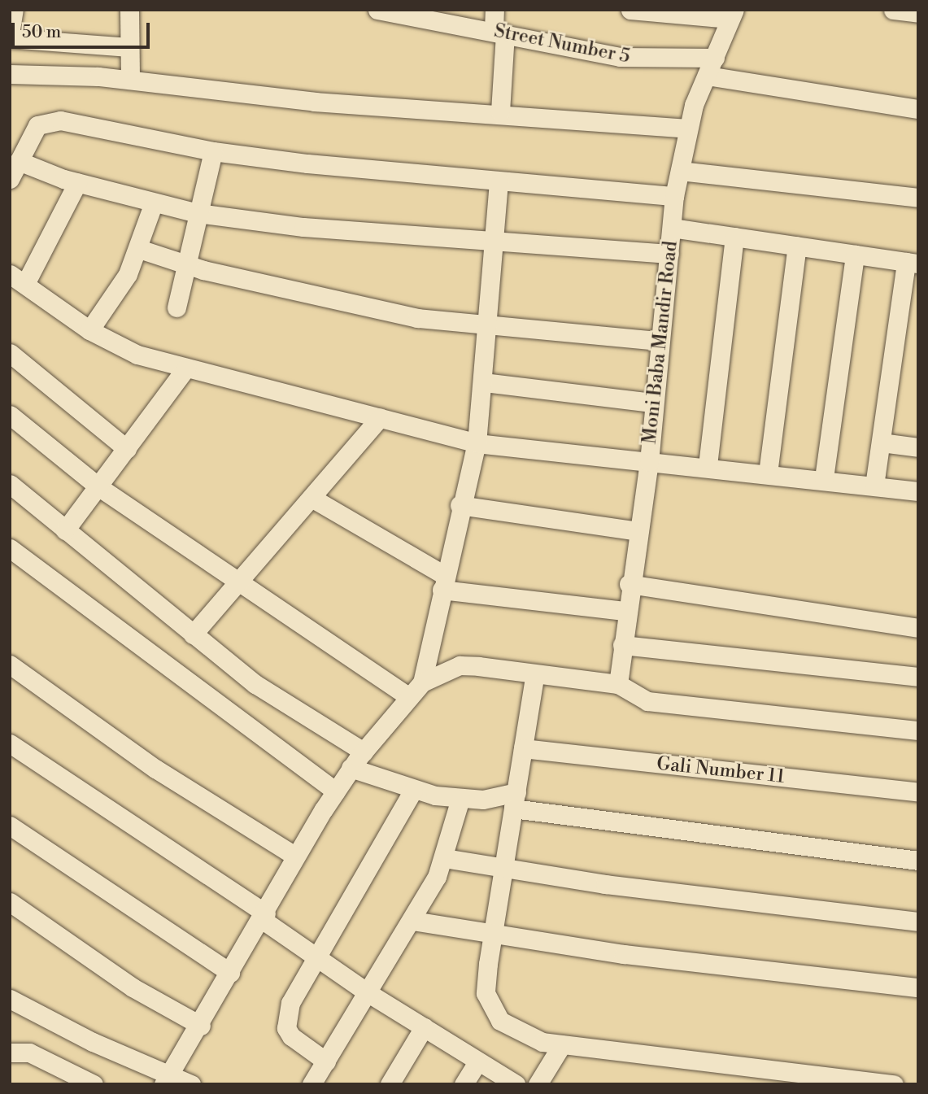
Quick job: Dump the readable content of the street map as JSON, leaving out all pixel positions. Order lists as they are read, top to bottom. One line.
{"streets":{"street":["Street Number 5","Moni Baba Mandir Road","Gali Number 11"]},"crossings":[["Street Number 5","Moni Baba Mandir Road"]],"scale_bar":"50 m"}
